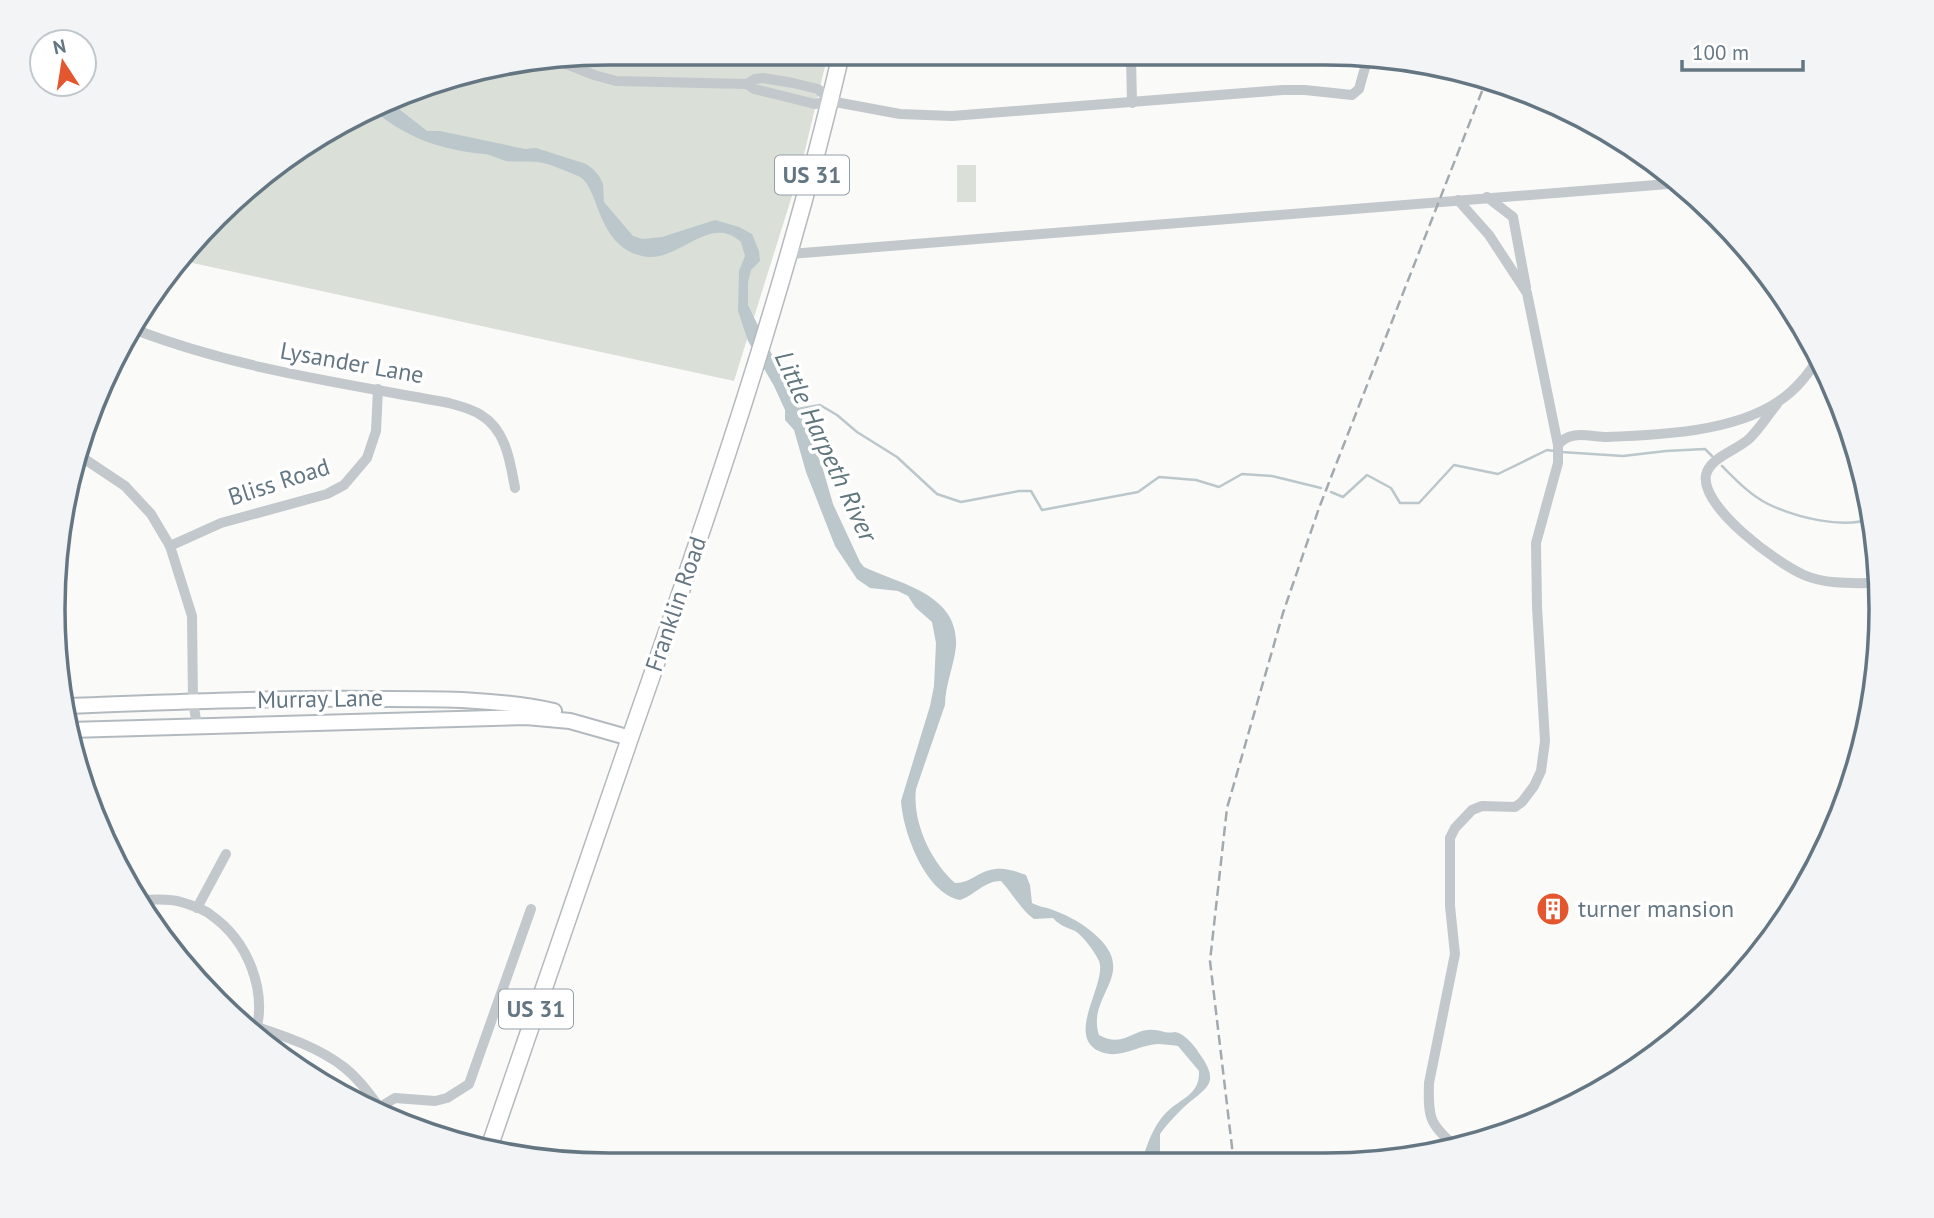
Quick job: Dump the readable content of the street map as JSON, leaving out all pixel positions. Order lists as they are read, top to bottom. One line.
{"streets":{"main road":["US 31","Franklin Road","Murray Lane"],"street":["Lysander Lane","Bliss Road"]},"crossings":[["Lysander Lane","Bliss Road"],["Franklin Road","Murray Lane"]],"water":["Little Harpeth River"],"places":{"building":["turner mansion"]},"scale_bar":"100 m","north":"top"}
